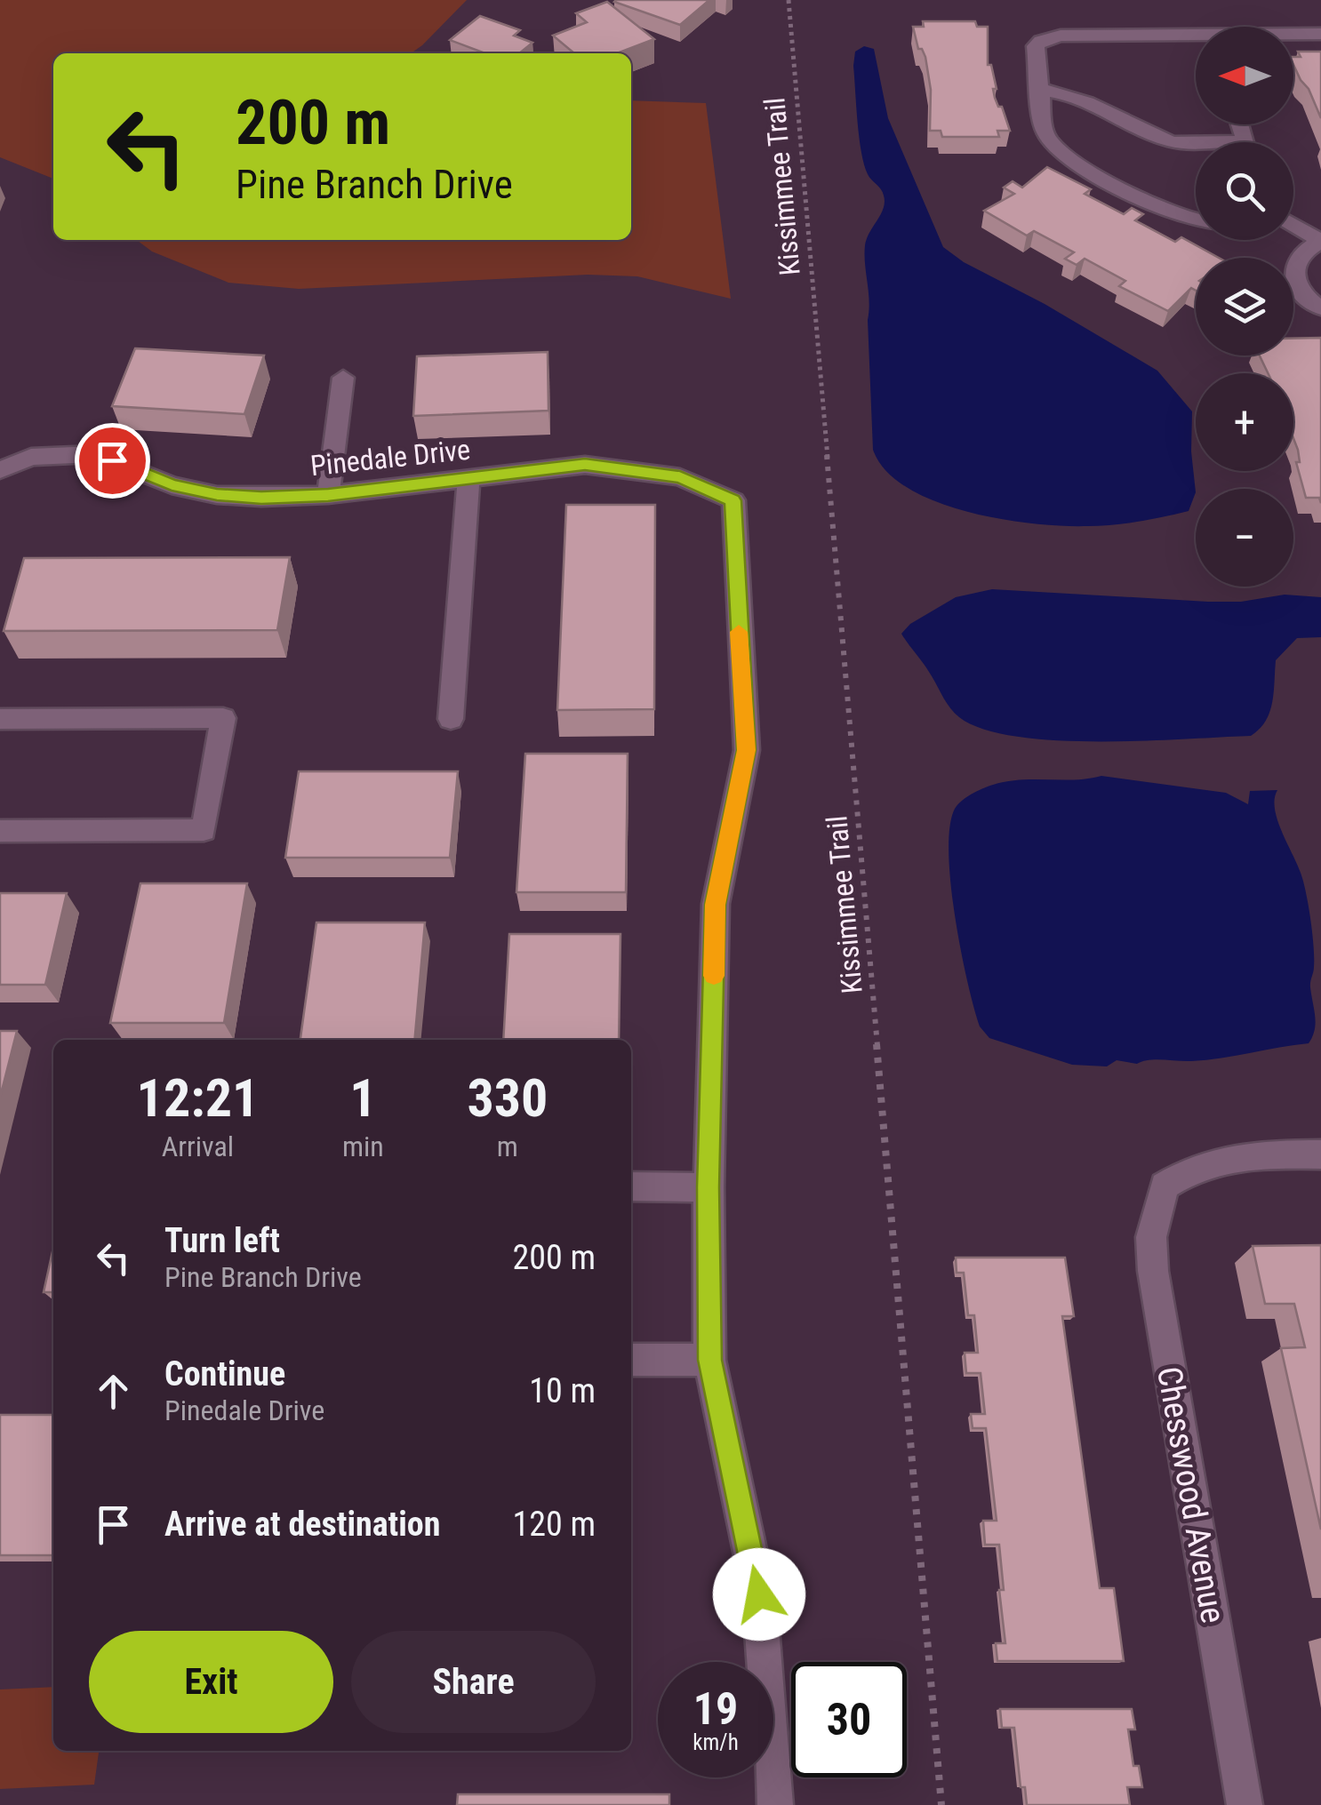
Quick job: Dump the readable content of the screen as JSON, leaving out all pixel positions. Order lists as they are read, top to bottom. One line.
{"streets":{"street":["Pinedale Drive","Chesswood Avenue"],"path":["Kissimmee Trail"]},"north":"left","page":{"map_buttons":["+","−"],"turn":["200 m","Pine Branch Drive"],"eta":["12:21","Arrival","1","min","330","m"],"list":[{"name":"Turn left","note":"Pine Branch Drive","value":"200 m"},{"name":"Continue","note":"Pinedale Drive","value":"10 m"},{"name":"Arrive at destination","value":"120 m"}],"buttons":["Exit","Share"],"speed":"19 km/h","limit":"30"}}
